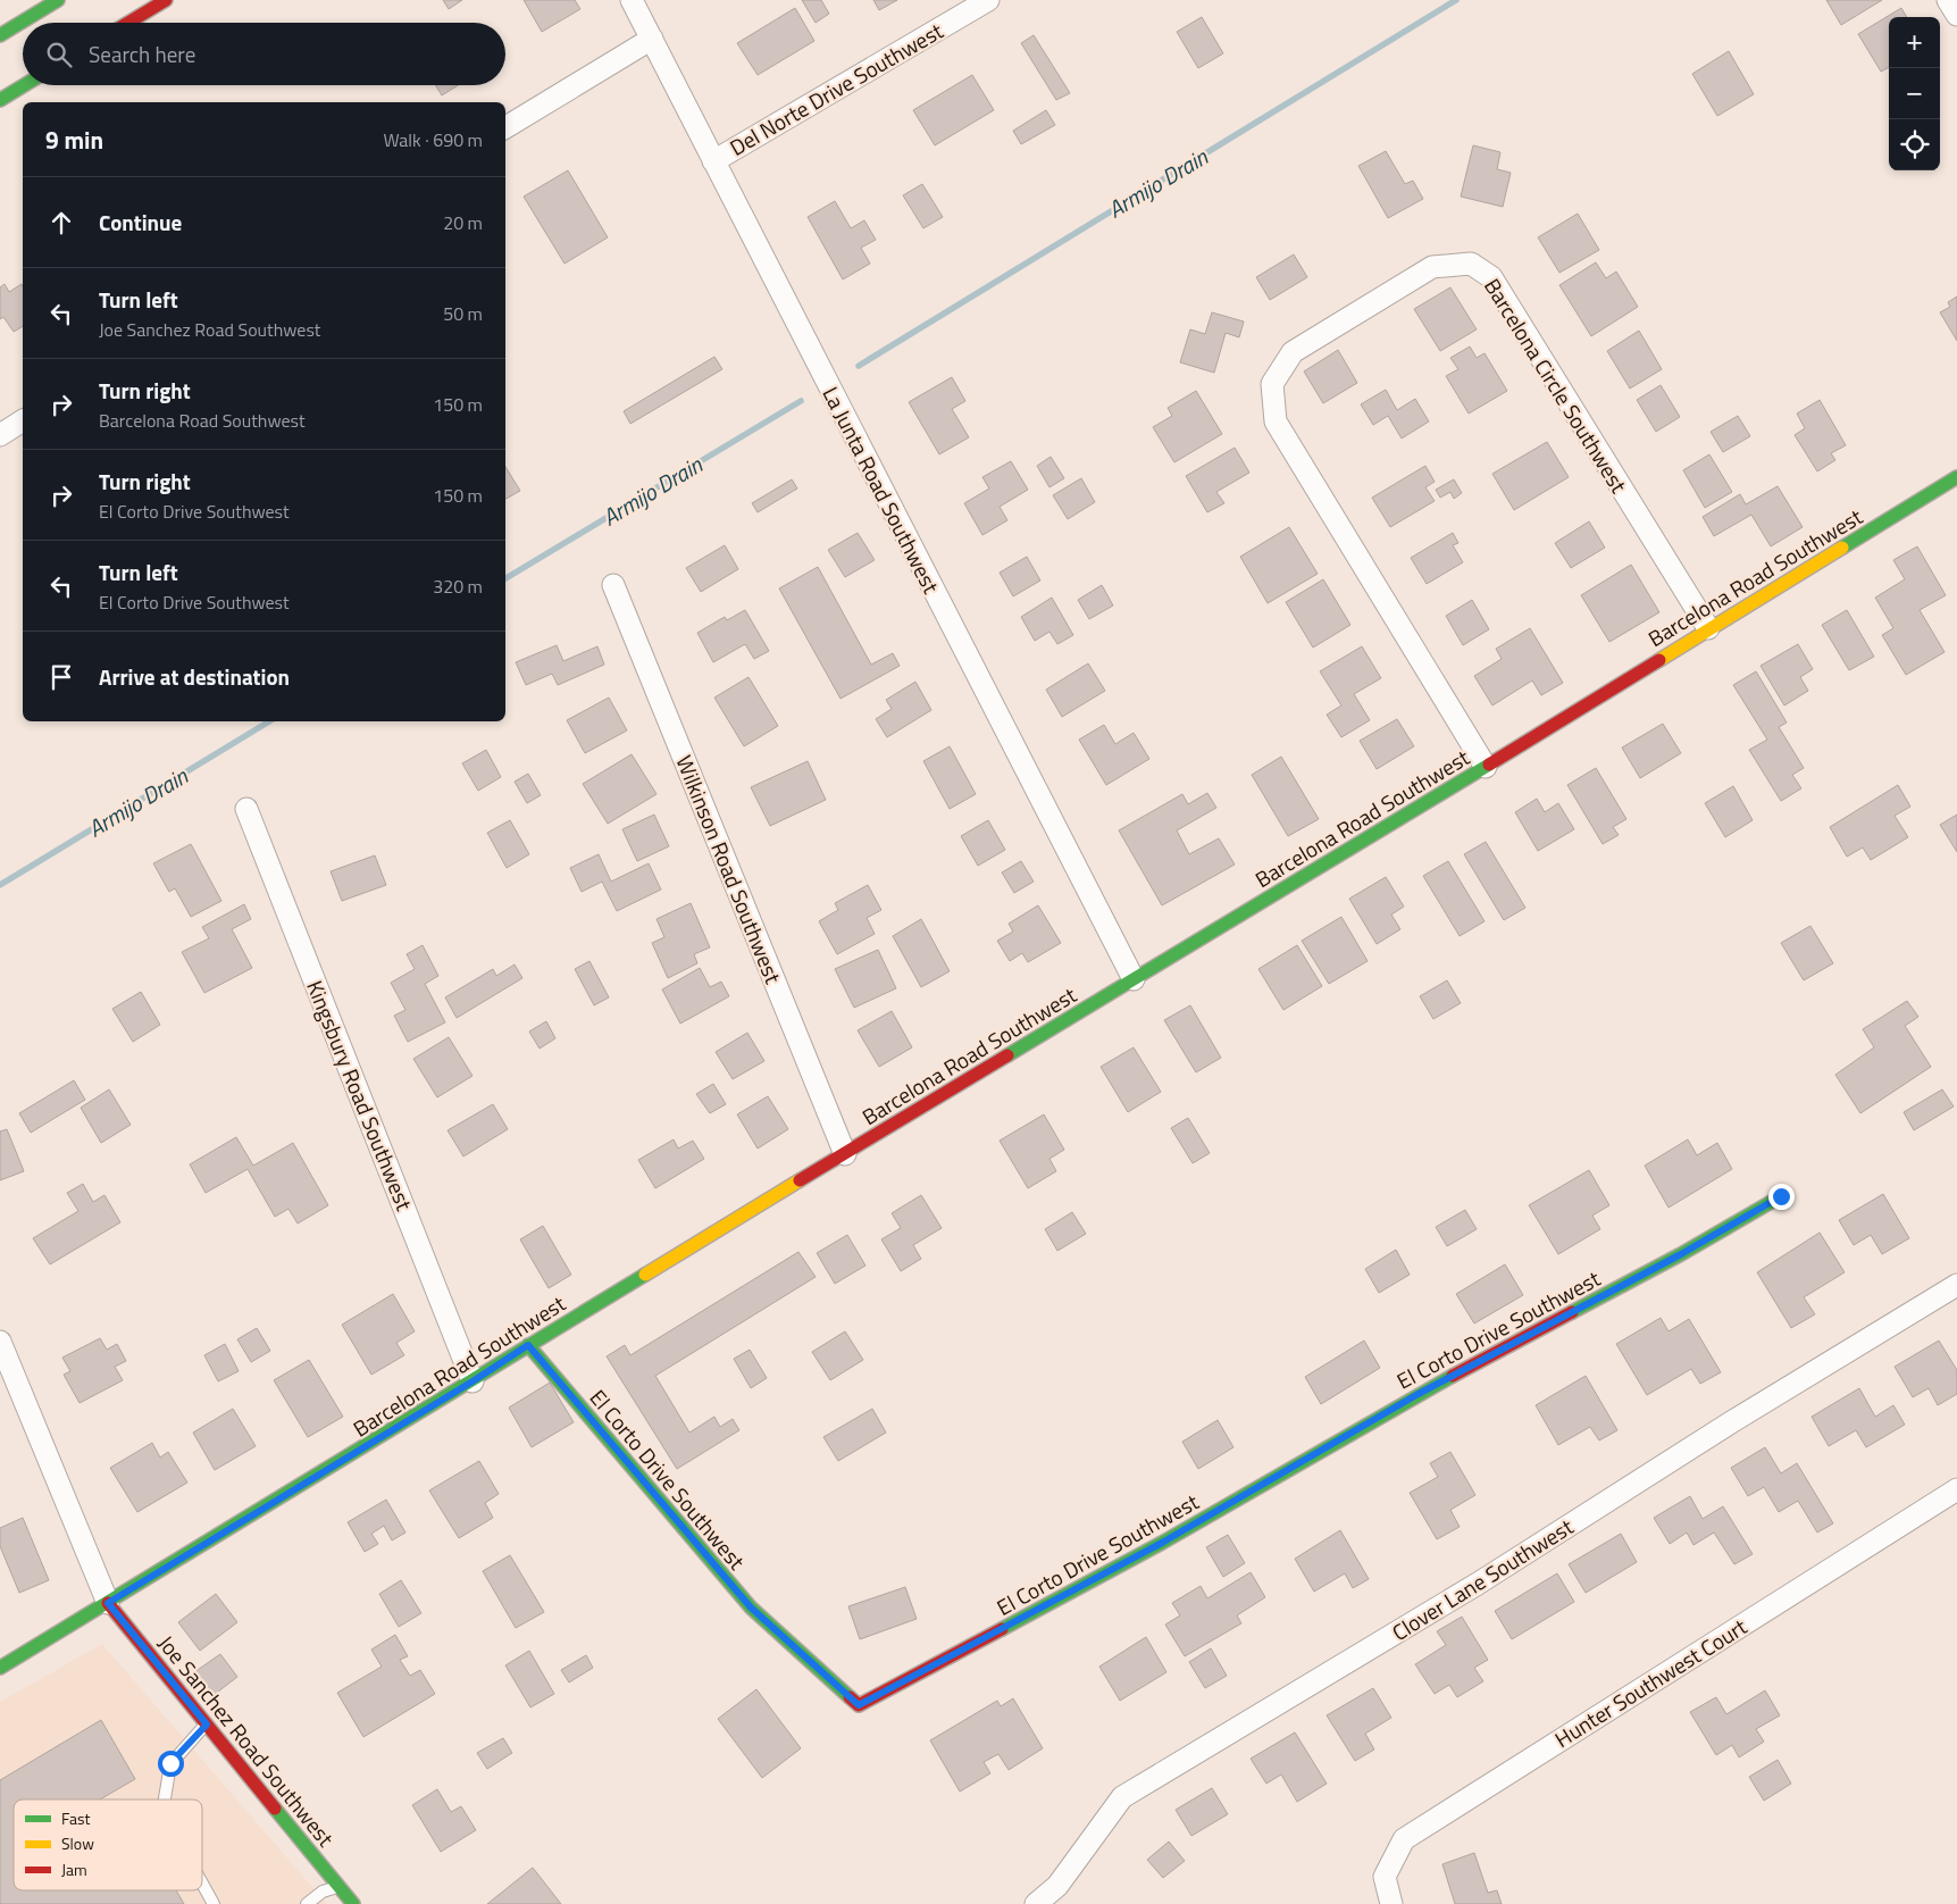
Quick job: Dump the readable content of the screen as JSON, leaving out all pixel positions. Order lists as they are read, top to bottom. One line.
{"streets":{"street":["Del Norte Drive Southwest","Barcelona Circle Southwest","La Junta Road Southwest","Barcelona Road Southwest","Wilkinson Road Southwest","Kingsbury Road Southwest","El Corto Drive Southwest","Clover Lane Southwest","Hunter Southwest Court","Joe Sanchez Road Southwest"]},"crossings":[["Del Norte Drive Southwest","La Junta Road Southwest"],["Barcelona Circle Southwest","Barcelona Road Southwest"],["La Junta Road Southwest","Barcelona Road Southwest"],["Barcelona Road Southwest","Wilkinson Road Southwest"],["Barcelona Road Southwest","Kingsbury Road Southwest"],["Barcelona Road Southwest","El Corto Drive Southwest"],["Barcelona Road Southwest","Joe Sanchez Road Southwest"]],"water":["Armijo Drain"],"legend":["Fast","Slow","Jam"],"page":{"map_buttons":["+","−"],"search":"Search here","heading":["9 min","Walk · 690 m"],"list":[["Continue","20 m"],["Turn left","Joe Sanchez Road Southwest","50 m"],["Turn right","Barcelona Road Southwest","150 m"],["Turn right","El Corto Drive Southwest","150 m"],["Turn left","El Corto Drive Southwest","320 m"],"Arrive at destination"]}}
